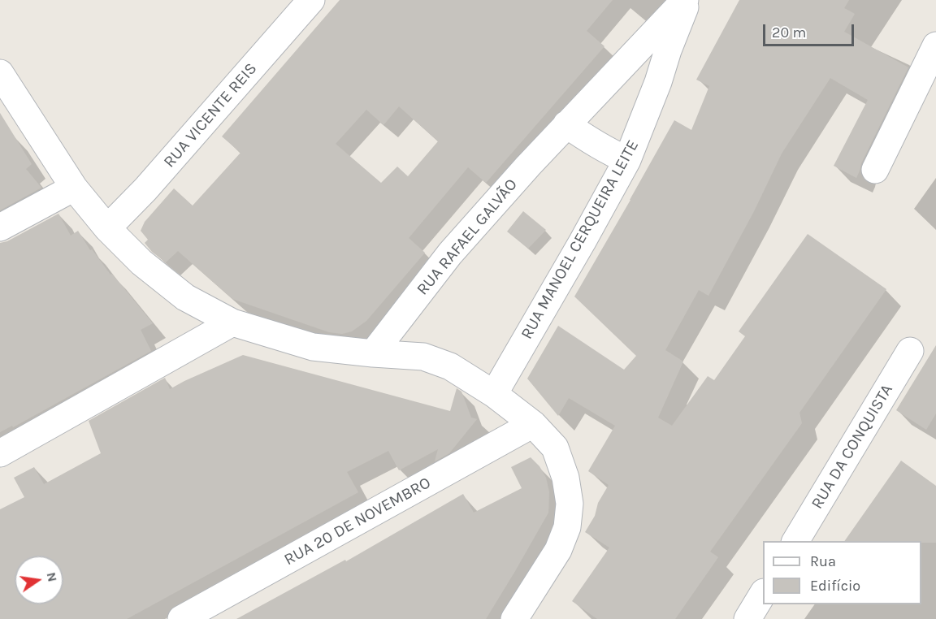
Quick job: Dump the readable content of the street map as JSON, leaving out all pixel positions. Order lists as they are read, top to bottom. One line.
{"streets":{"street":["RUA VICENTE REIS","RUA RAFAEL GALVÃO","RUA MANOEL CERQUEIRA LEITE","RUA DA CONQUISTA","RUA 20 DE NOVEMBRO"]},"crossings":[["RUA RAFAEL GALVÃO","RUA MANOEL CERQUEIRA LEITE"]],"legend":["Rua","Edifício"],"scale_bar":"20 m","north":"right"}
